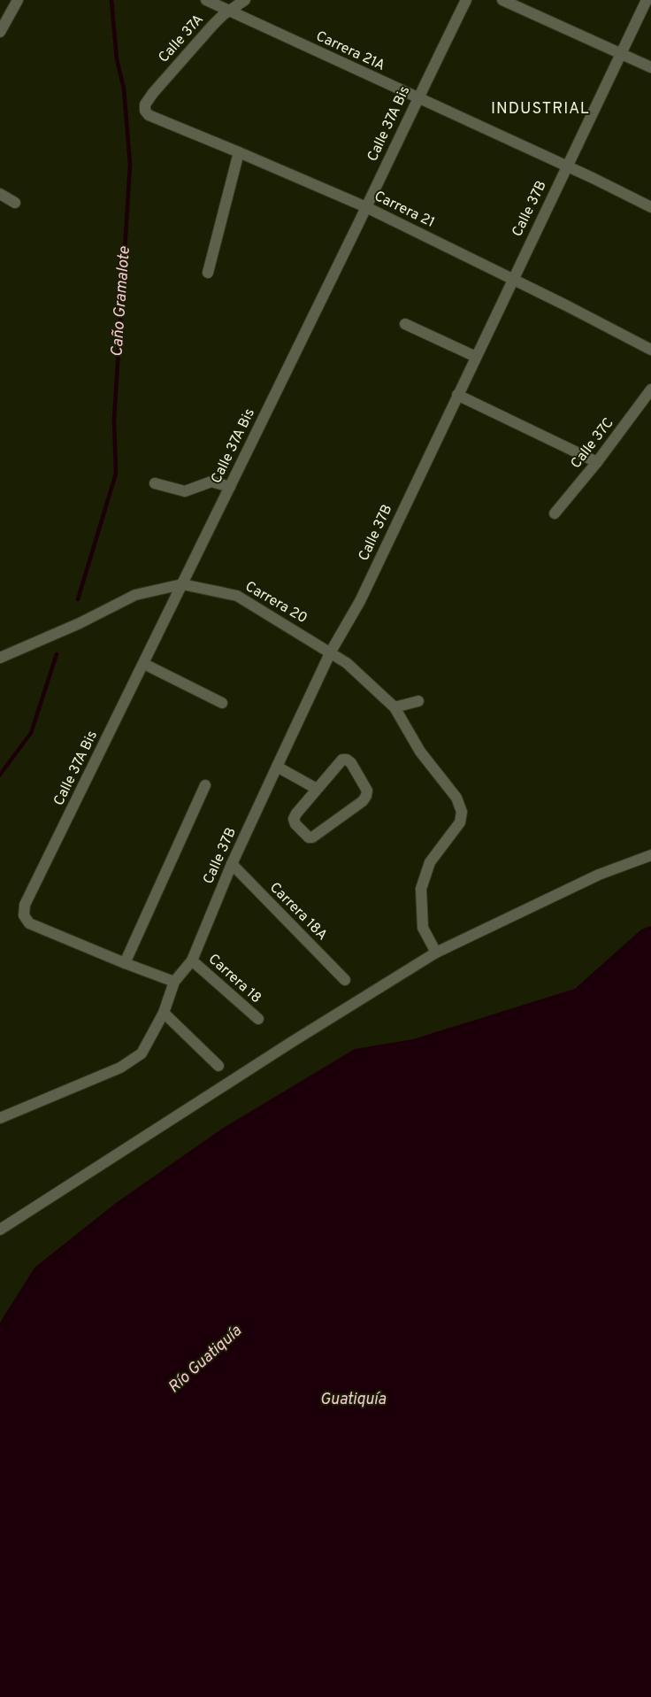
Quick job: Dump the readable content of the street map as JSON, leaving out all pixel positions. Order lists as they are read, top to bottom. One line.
{"streets":{"street":["Calle 37A","Carrera 21A","Calle 37A Bis","Calle 37B","Carrera 21","Calle 37C","Carrera 20","Carrera 18A","Carrera 18"]},"crossings":[["Calle 37A","Carrera 21A"],["Calle 37A","Carrera 21"],["Carrera 21A","Calle 37A Bis"],["Carrera 21A","Calle 37B"],["Calle 37A Bis","Carrera 21"],["Calle 37A Bis","Carrera 20"],["Calle 37B","Carrera 21"],["Calle 37B","Carrera 20"],["Calle 37B","Carrera 18A"],["Calle 37B","Carrera 18"]],"districts":["INDUSTRIAL"],"water":["Caño Gramalote","Río Guatiquía","Guatiquía"]}
